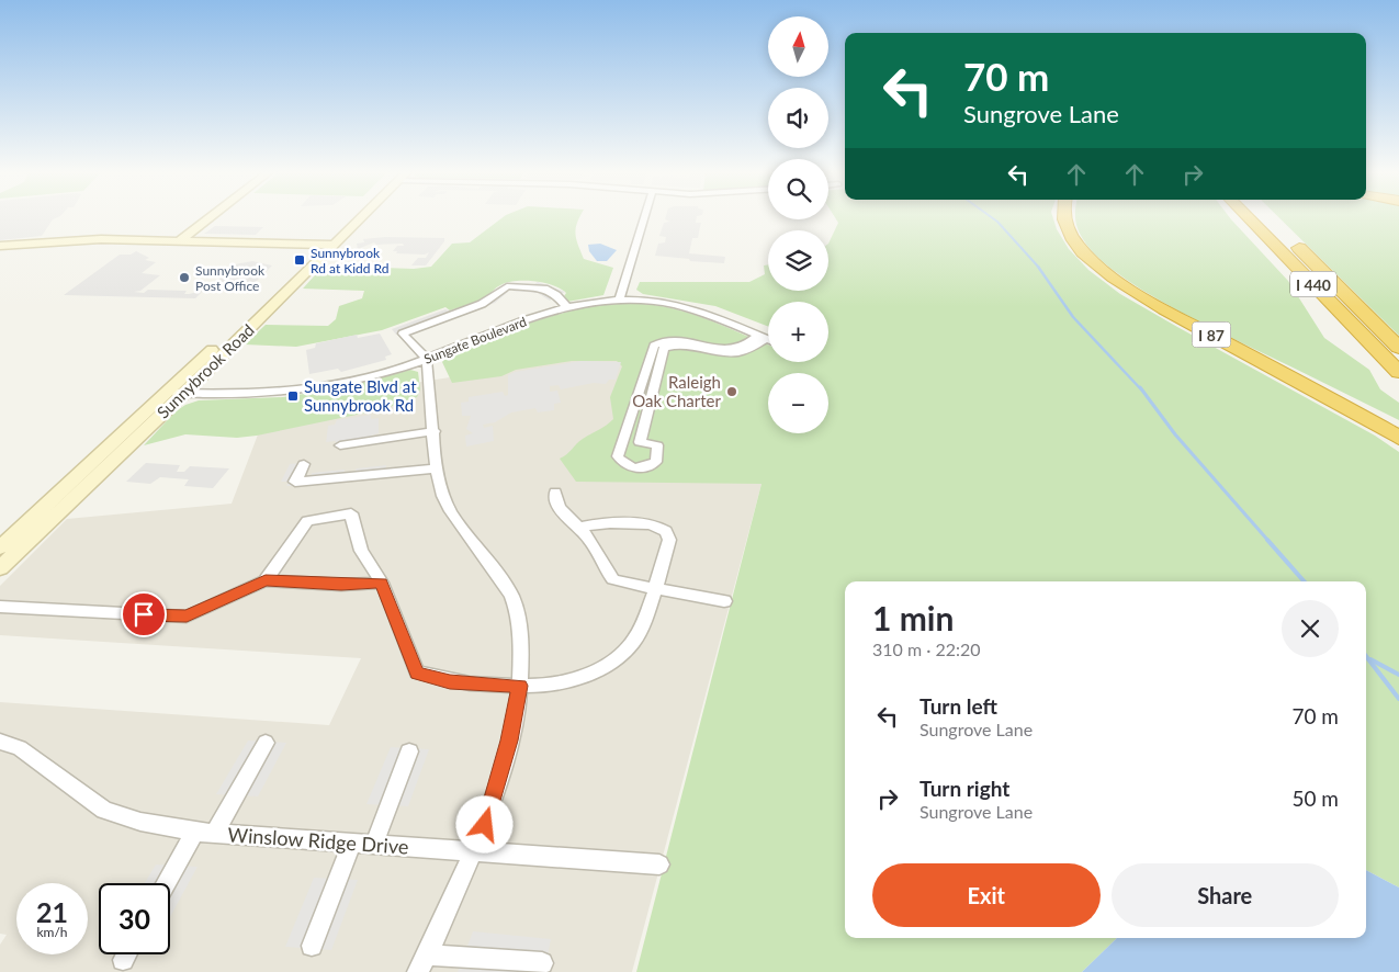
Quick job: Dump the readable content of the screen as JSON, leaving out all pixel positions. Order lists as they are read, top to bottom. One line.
{"streets":{"highway":["I 440","I 87"],"main road":["Sunnybrook Road"],"street":["Sungate Boulevard","Winslow Ridge Drive"]},"crossings":[["Sungate Boulevard","Sunnybrook Road"]],"places":{"transit":["Sunnybrook Rd at Kidd Rd","Sungate Blvd at Sunnybrook Rd"],"other":["Sunnybrook Post Office","Raleigh Oak Charter"]},"north":"top","page":{"map_buttons":["+","−"],"turn":["70 m","Sungrove Lane"],"heading":["1 min","310 m · 22:20"],"list":[{"name":"Turn left","note":"Sungrove Lane","value":"70 m"},{"name":"Turn right","note":"Sungrove Lane","value":"50 m"}],"buttons":["Exit","Share"],"speed":"21 km/h","limit":"30"}}
